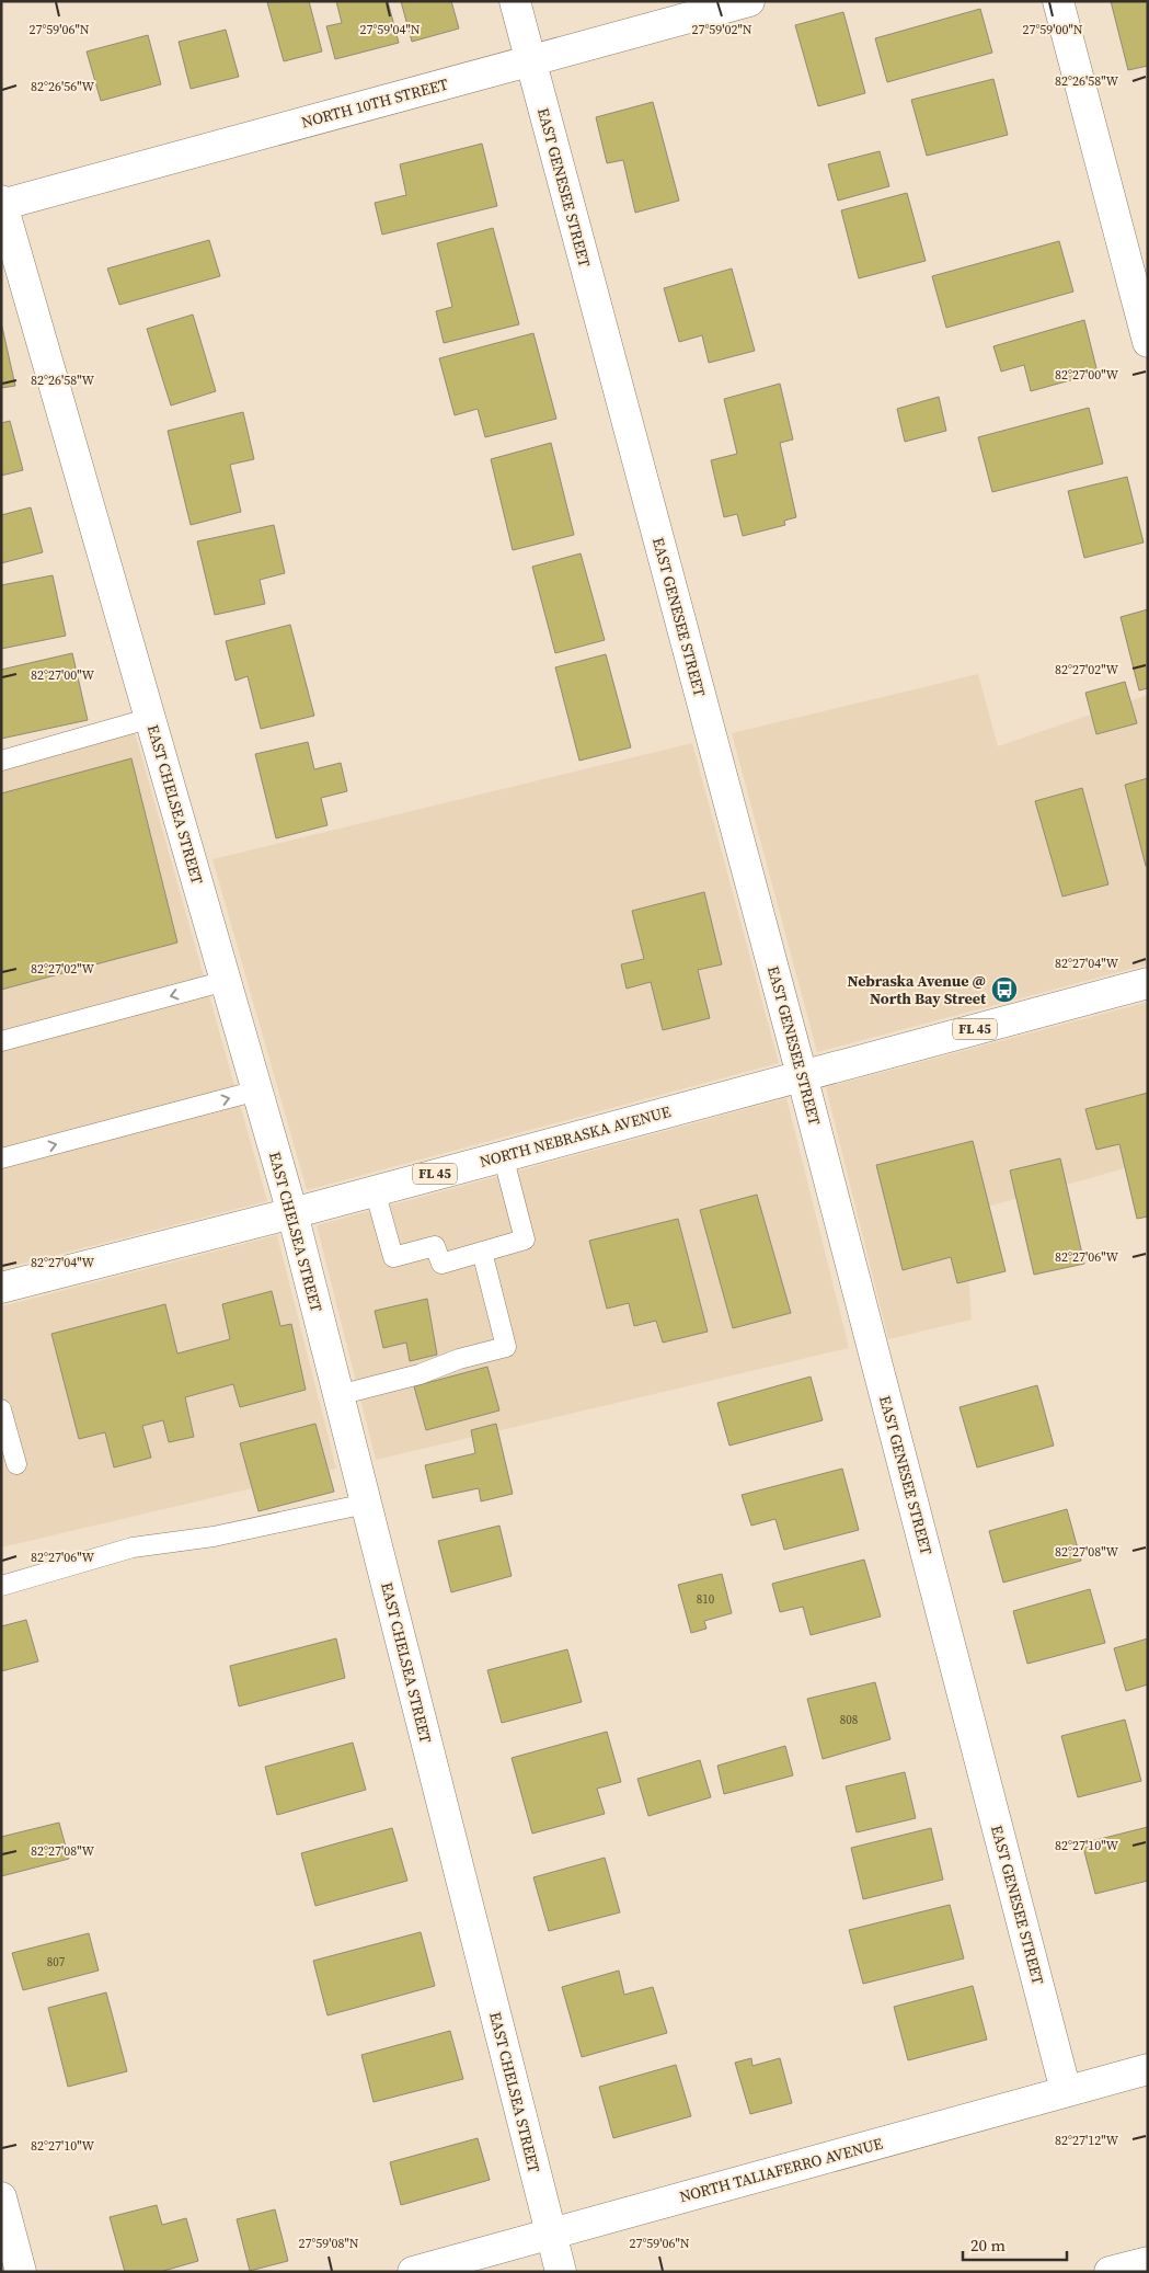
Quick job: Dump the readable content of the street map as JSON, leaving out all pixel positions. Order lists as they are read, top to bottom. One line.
{"streets":{"main road":["NORTH 10TH STREET","EAST GENESEE STREET","EAST CHELSEA STREET","FL 45","NORTH NEBRASKA AVENUE","NORTH TALIAFERRO AVENUE"]},"crossings":[["NORTH 10TH STREET","EAST GENESEE STREET"],["NORTH 10TH STREET","EAST CHELSEA STREET"],["EAST GENESEE STREET","NORTH NEBRASKA AVENUE"],["EAST GENESEE STREET","NORTH TALIAFERRO AVENUE"],["EAST CHELSEA STREET","NORTH NEBRASKA AVENUE"],["EAST CHELSEA STREET","NORTH TALIAFERRO AVENUE"]],"places":{"bus stop":["Nebraska Avenue @ North Bay Street"]},"house_numbers":["810","808","807"],"scale_bar":"20 m","coordinates":["27°59'06\"N","27°59'04\"N","27°59'00\"N","27°59'02\"N","82°26'58\"W","82°26'56\"W","82°27'00\"W","82°27'02\"W","82°27'04\"W","82°27'06\"W","82°27'08\"W","82°27'10\"W","82°27'12\"W","27°59'08\"N"]}
